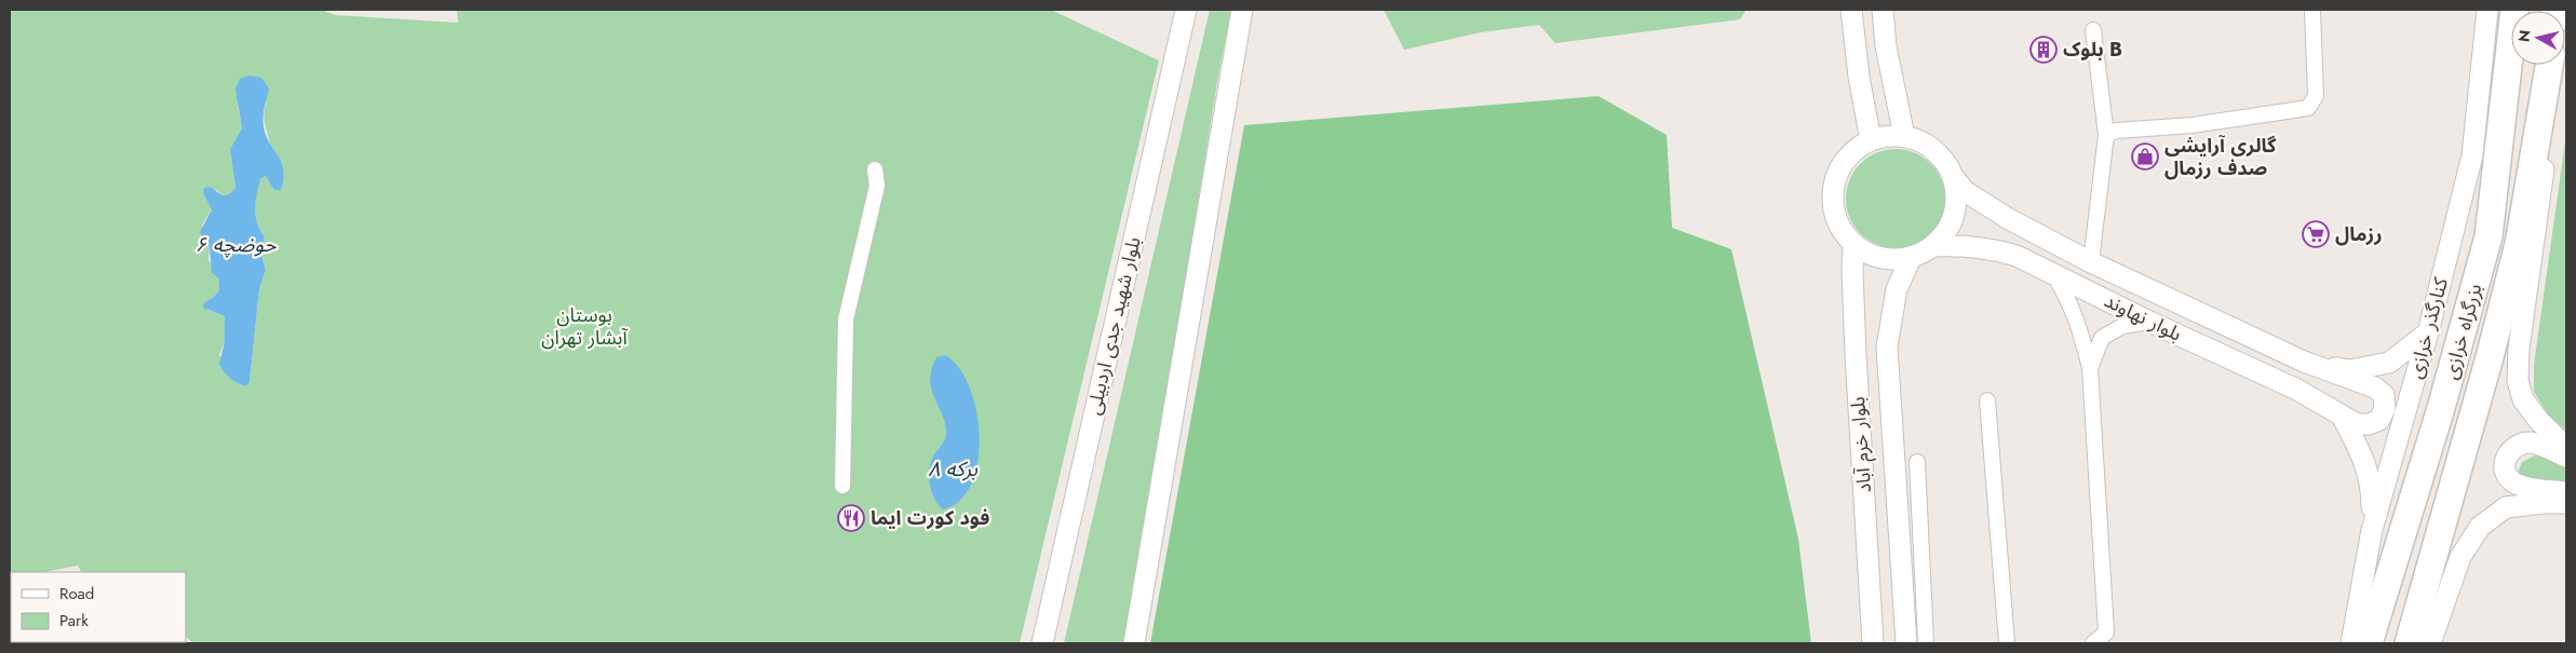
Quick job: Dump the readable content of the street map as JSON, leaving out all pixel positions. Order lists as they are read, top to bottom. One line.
{"streets":{"highway":["بزرگراه خرازی"],"street":["بلوار نهاوند","بلوار شهید جدی اردبیلی","کنارگذر خرازی","بلوار خرم آباد"]},"crossings":[["بلوار نهاوند","بلوار خرم آباد"]],"water":["حوضچه ۶","برکه ۸"],"parks":["بوستان آبشار تهران"],"places":{"building":["بلوک B"],"shop":["گالری آرایشی صدف رزمال"],"supermarket":["رزمال"],"restaurant":["فود کورت ایما"]},"legend":["Road","Park"],"north":"left"}
